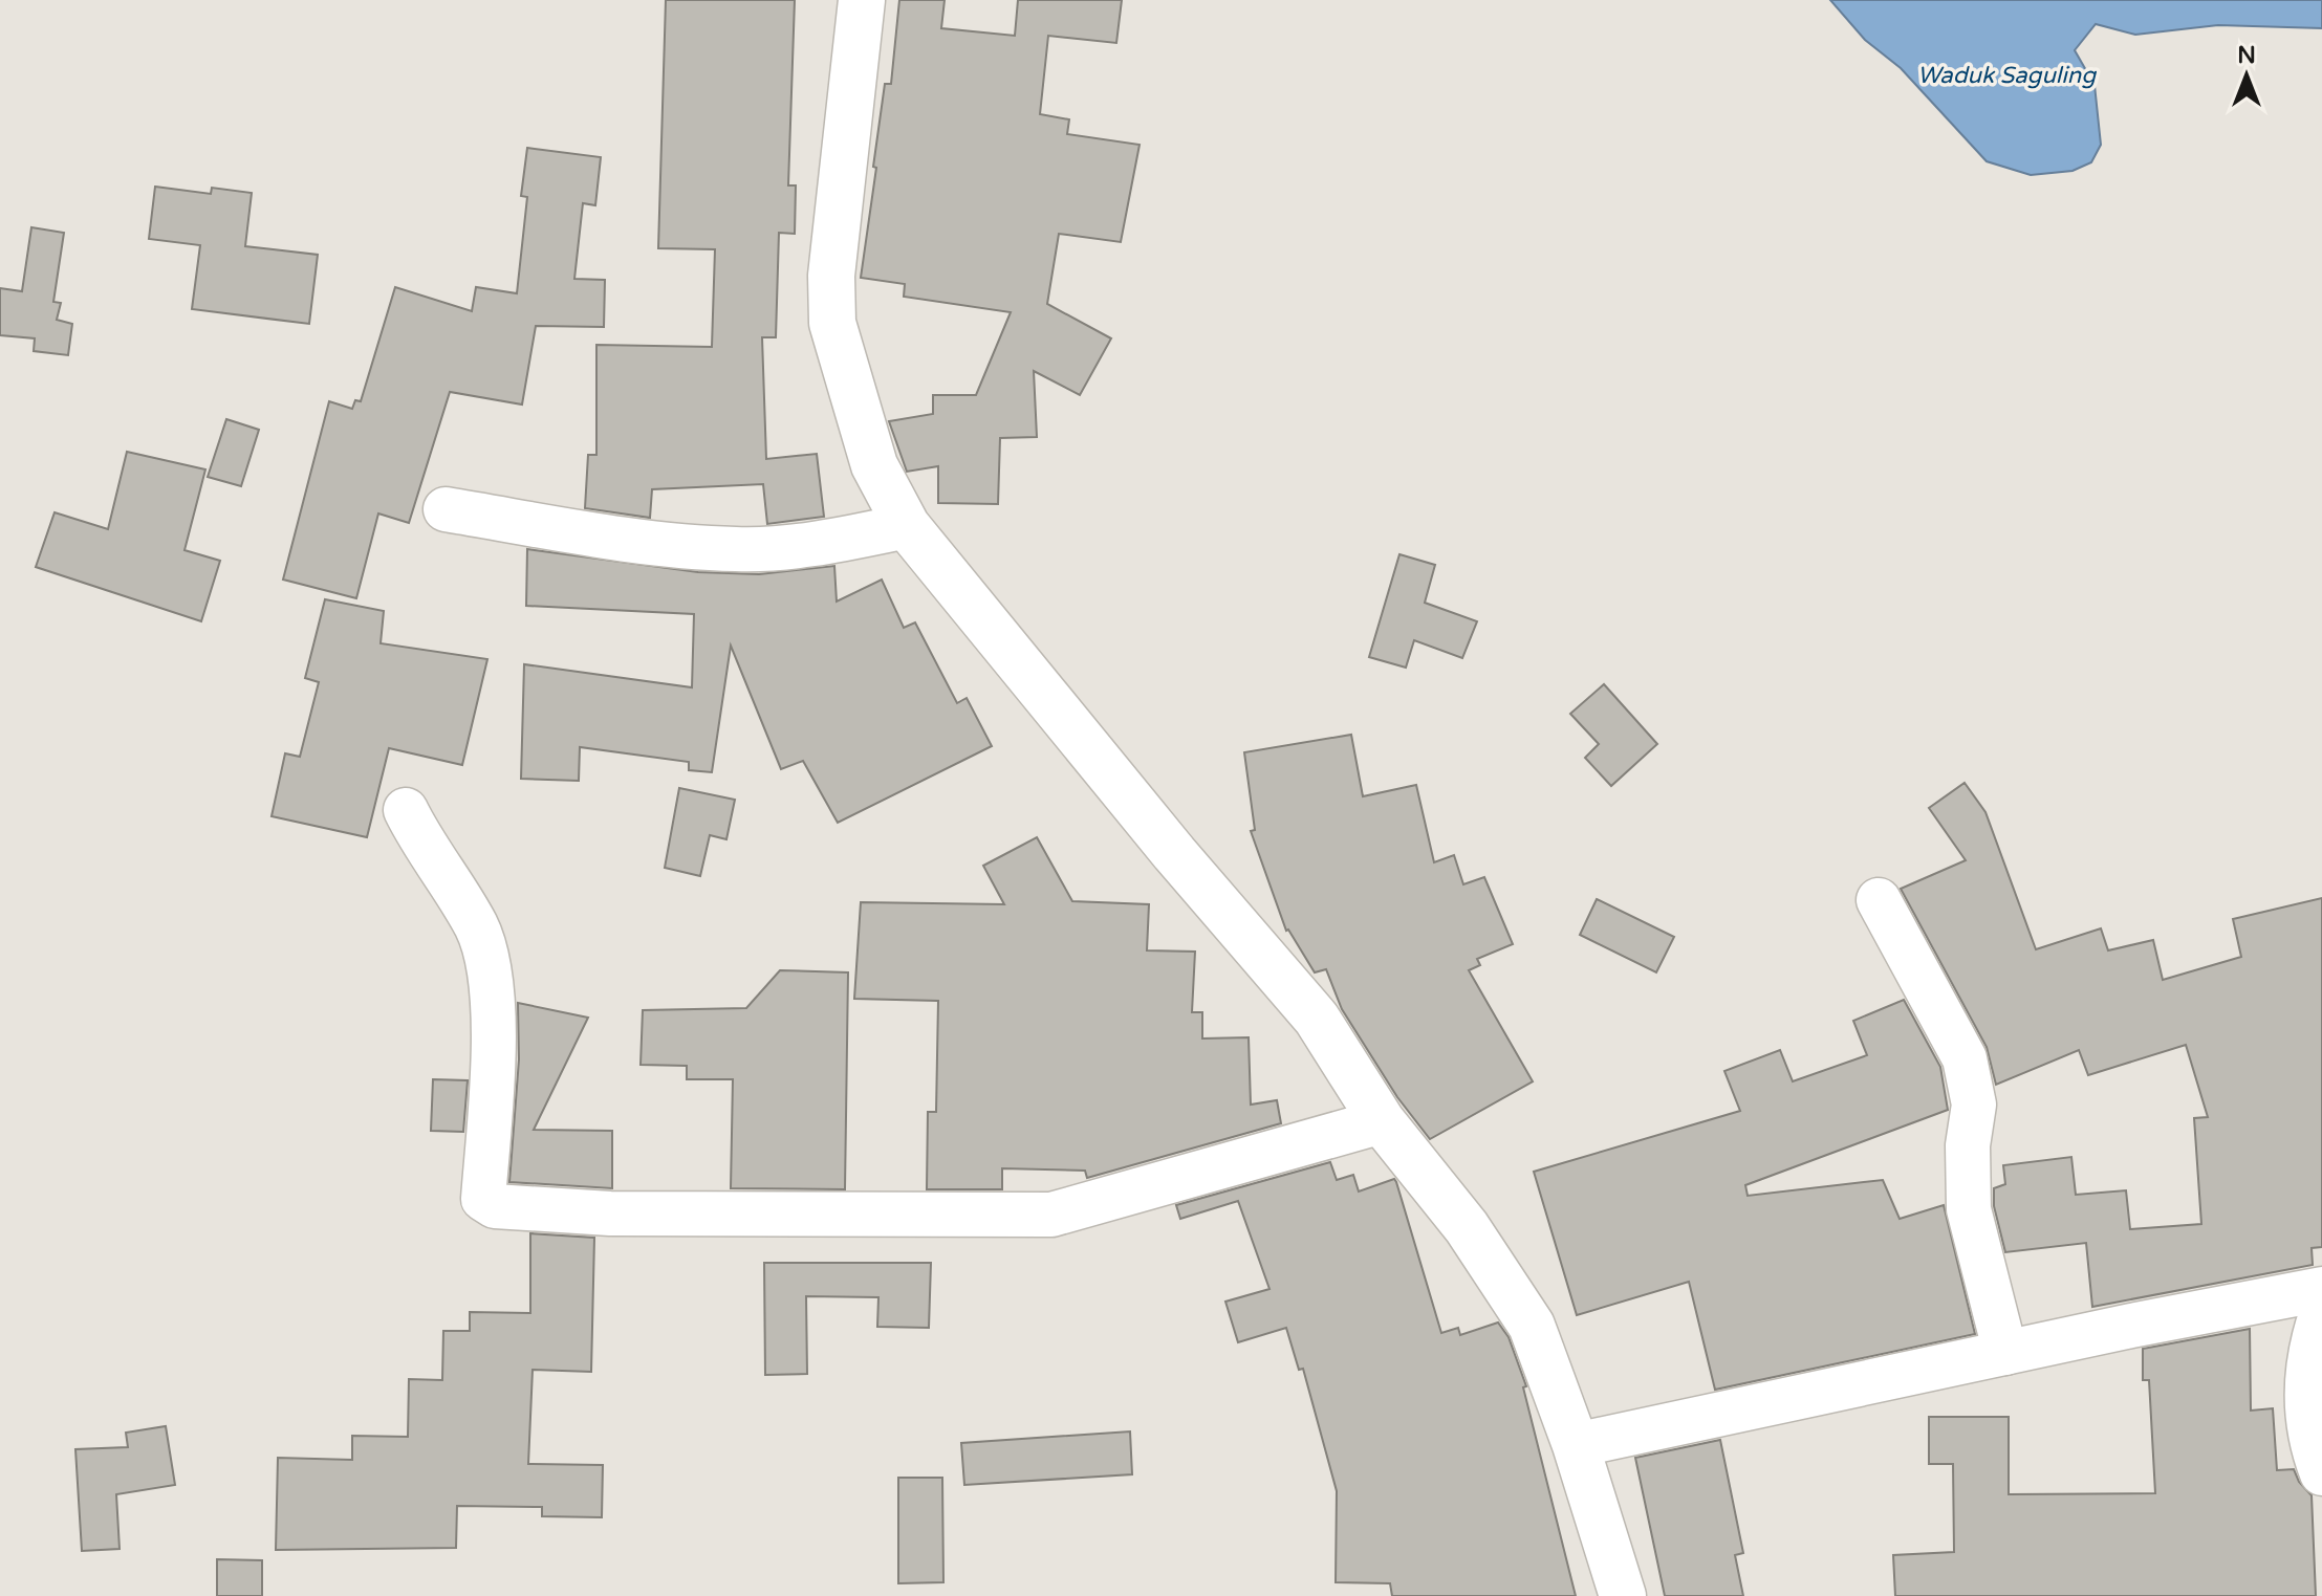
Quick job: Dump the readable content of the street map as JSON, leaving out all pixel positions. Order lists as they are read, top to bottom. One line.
{"water":["Waduk Saguling"],"north":"top"}
